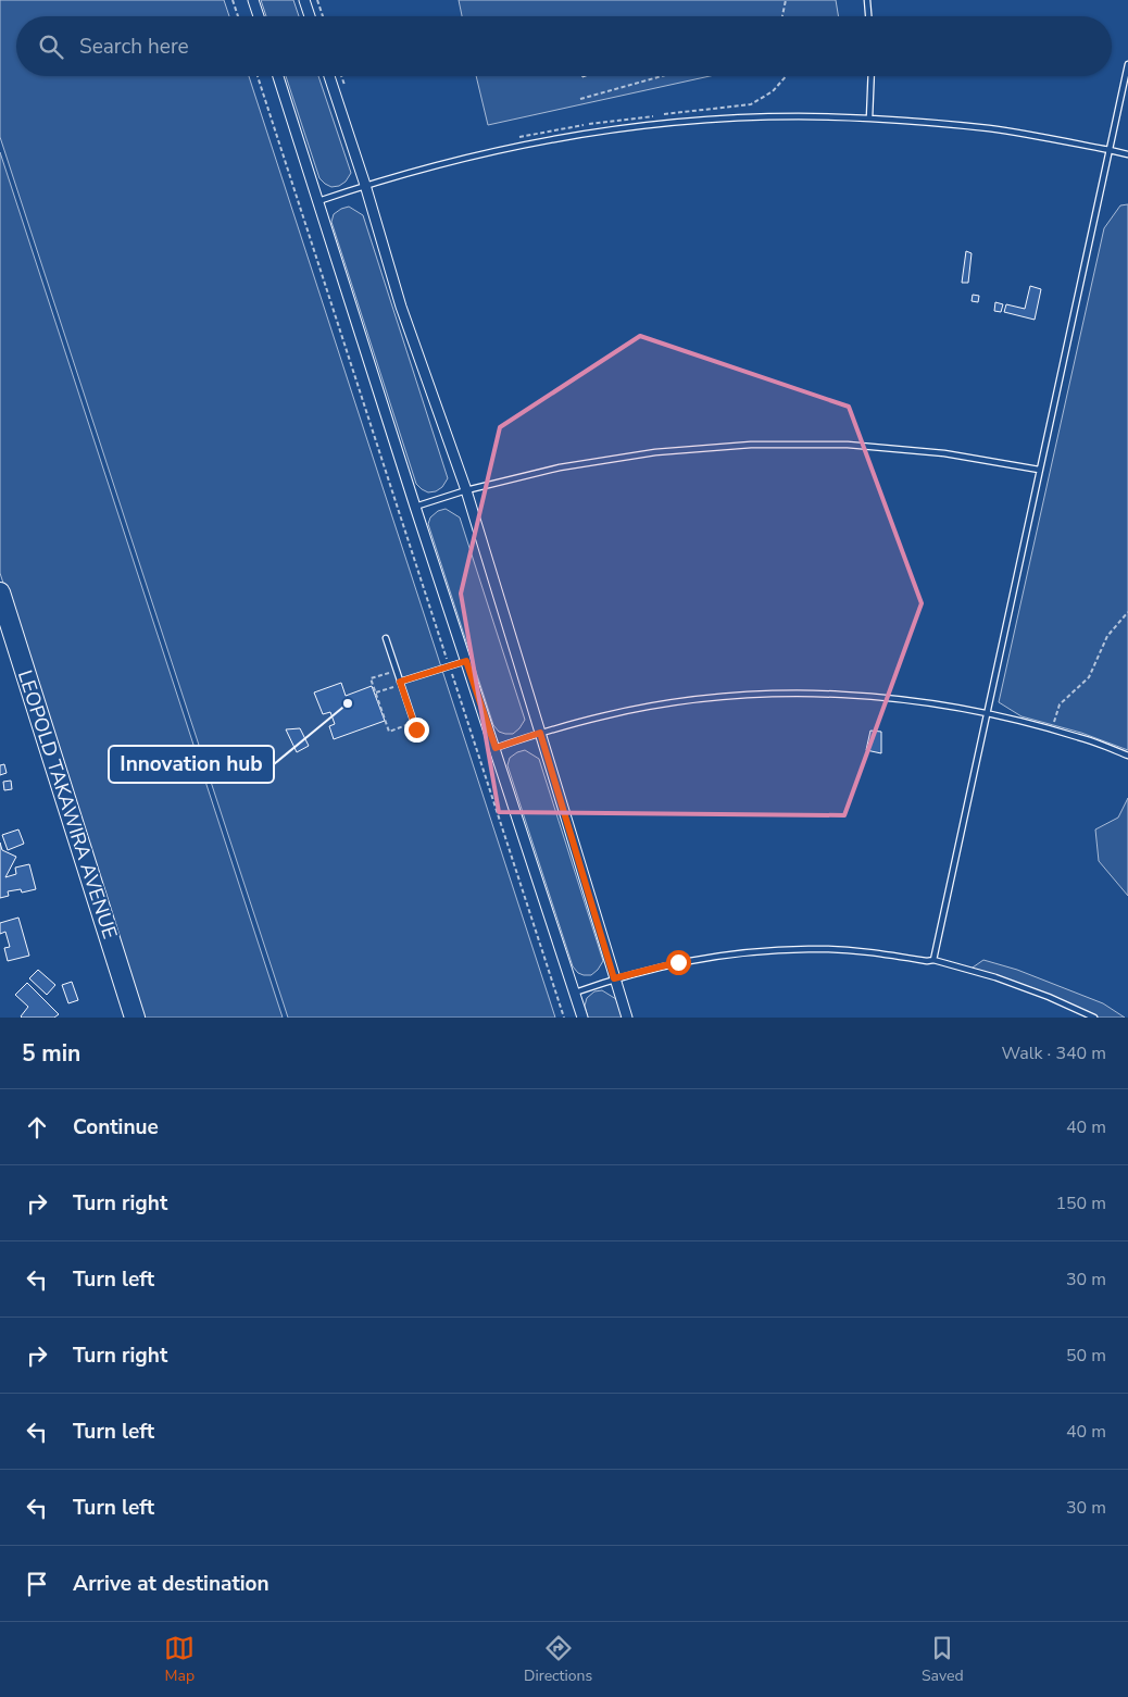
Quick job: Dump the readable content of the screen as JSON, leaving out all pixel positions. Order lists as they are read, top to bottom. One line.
{"streets":{"highway":["LEOPOLD TAKAWIRA AVENUE"]},"places":["Innovation hub"],"page":{"search":"Search here","heading":["5 min","Walk · 340 m"],"list":[["Continue","40 m"],["Turn right","150 m"],["Turn left","30 m"],["Turn right","50 m"],["Turn left","40 m"],["Turn left","30 m"],"Arrive at destination"],"nav":["Map","Directions","Saved"]}}
